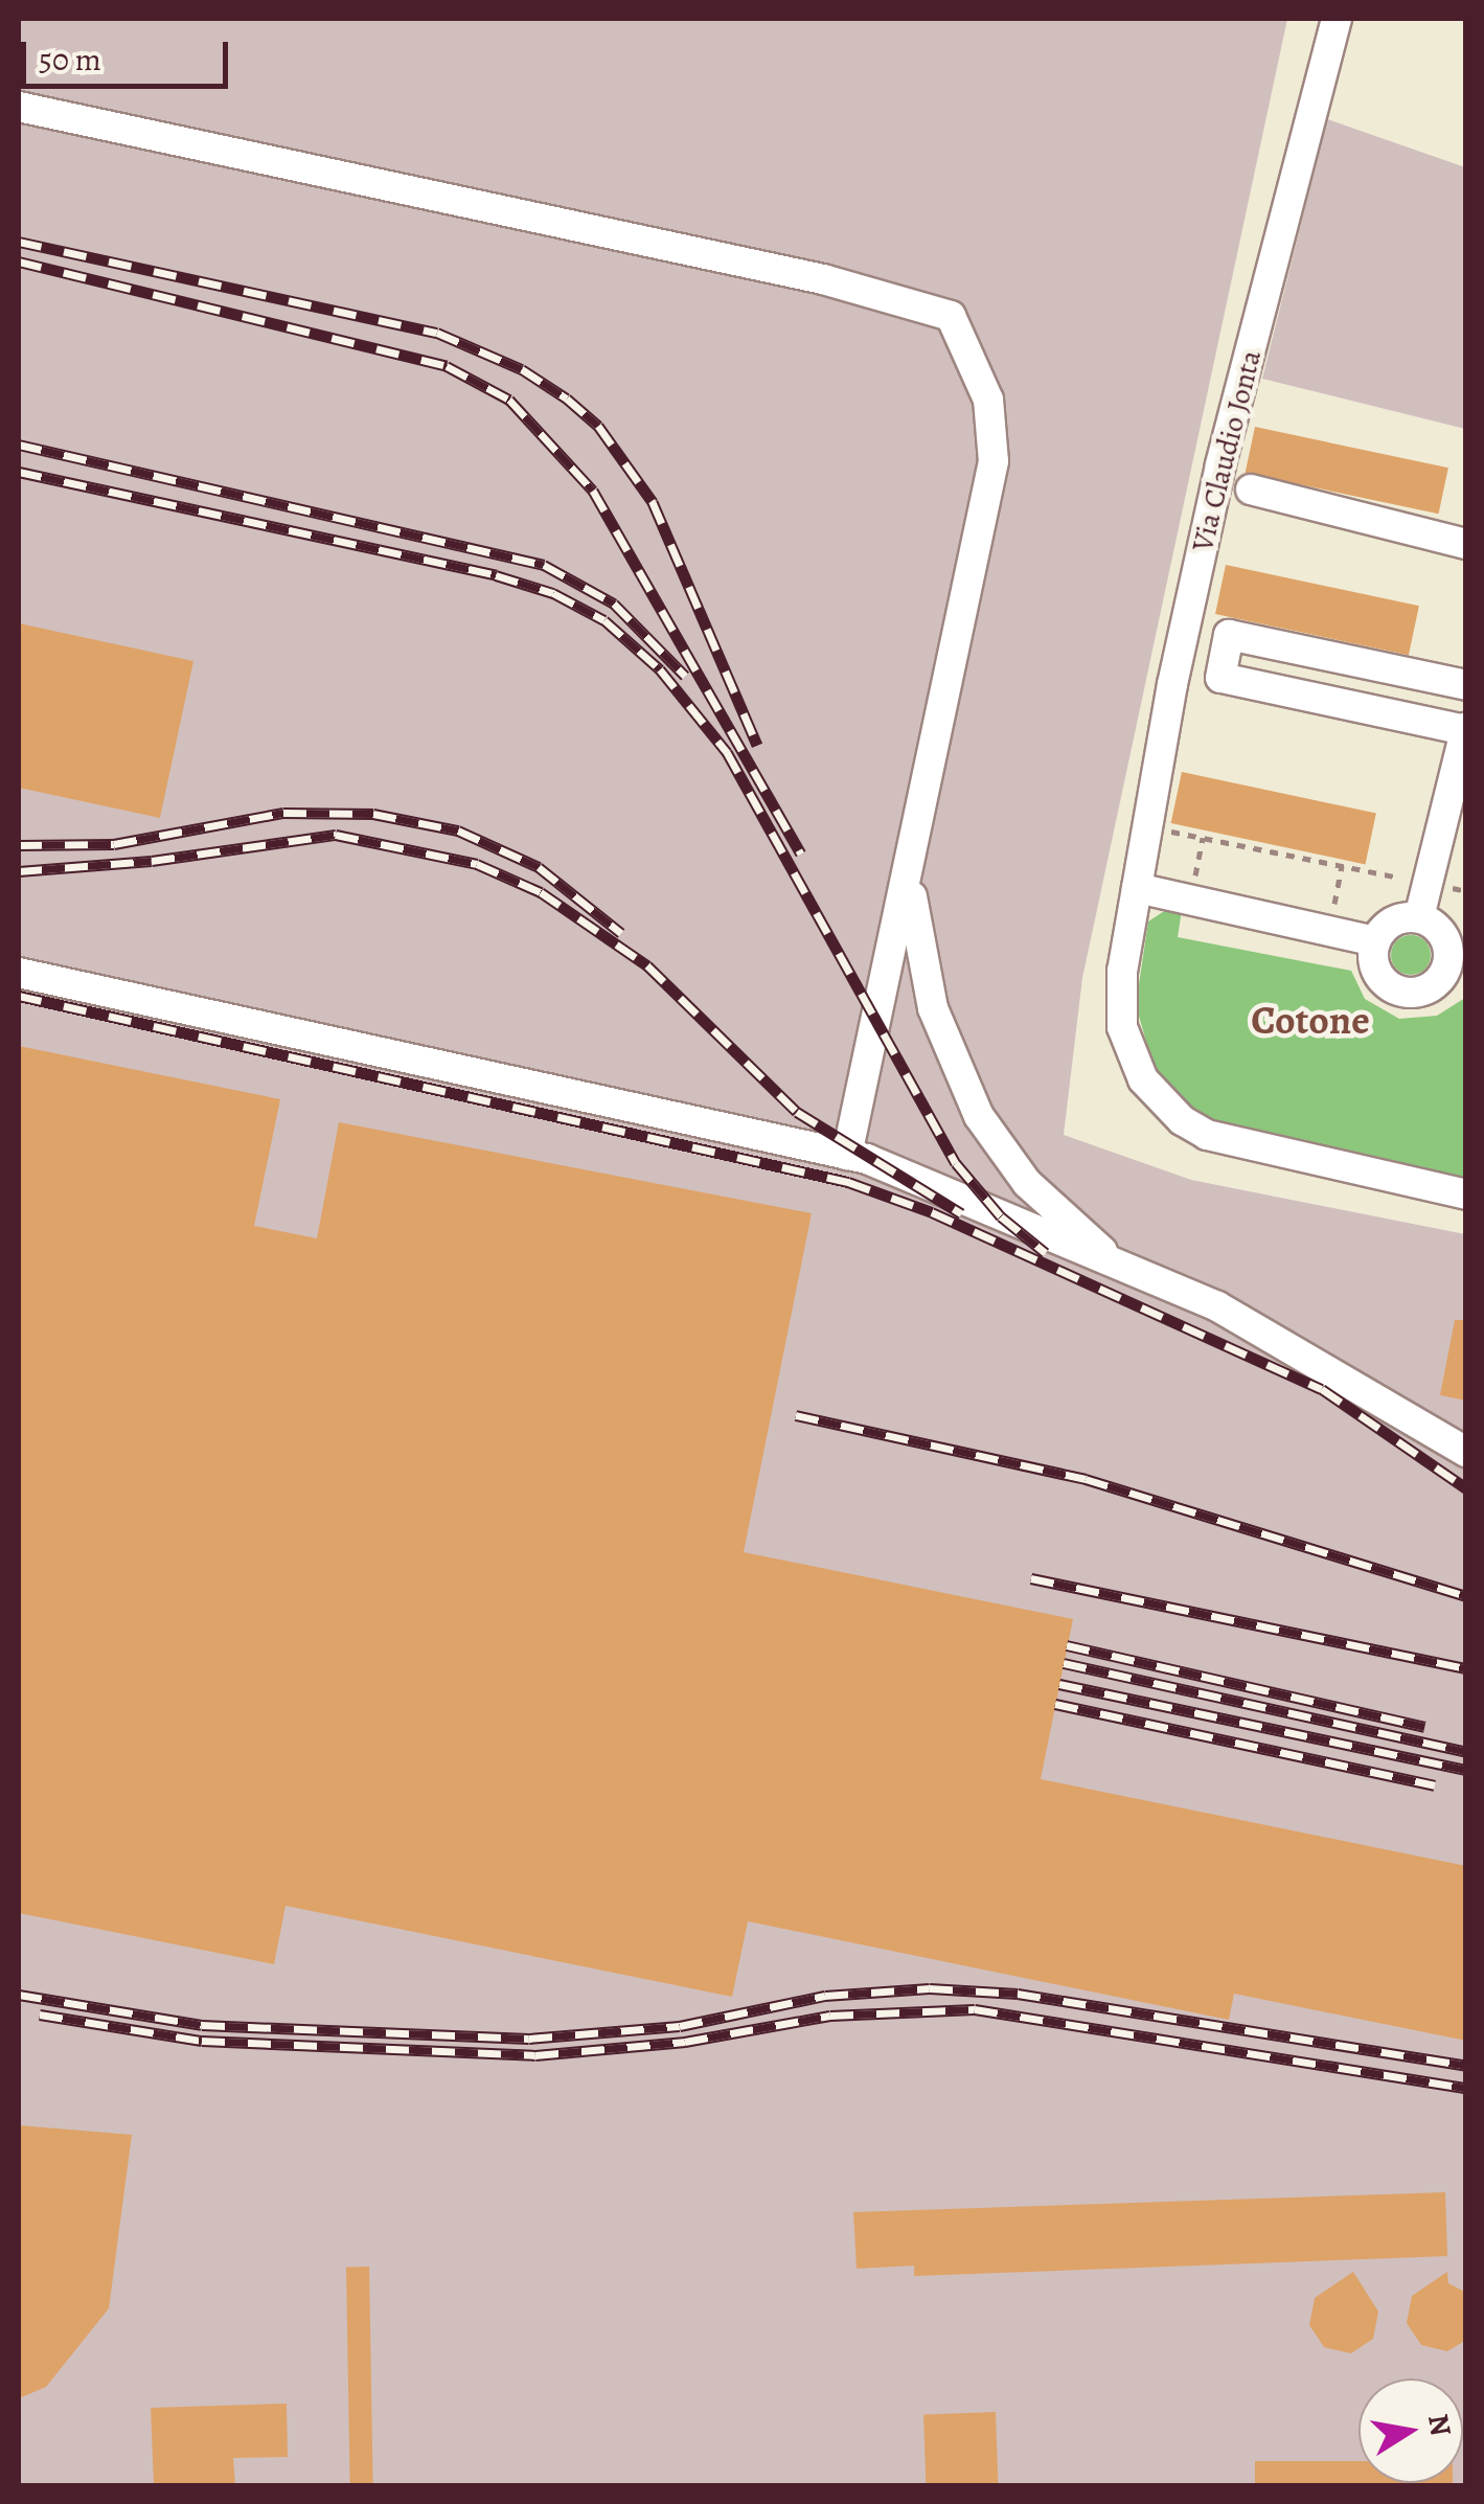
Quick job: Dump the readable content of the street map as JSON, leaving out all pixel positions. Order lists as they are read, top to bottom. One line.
{"streets":{"street":["Via Claudio Jonta"]},"districts":["Cotone"],"scale_bar":"50 m","north":"right"}
